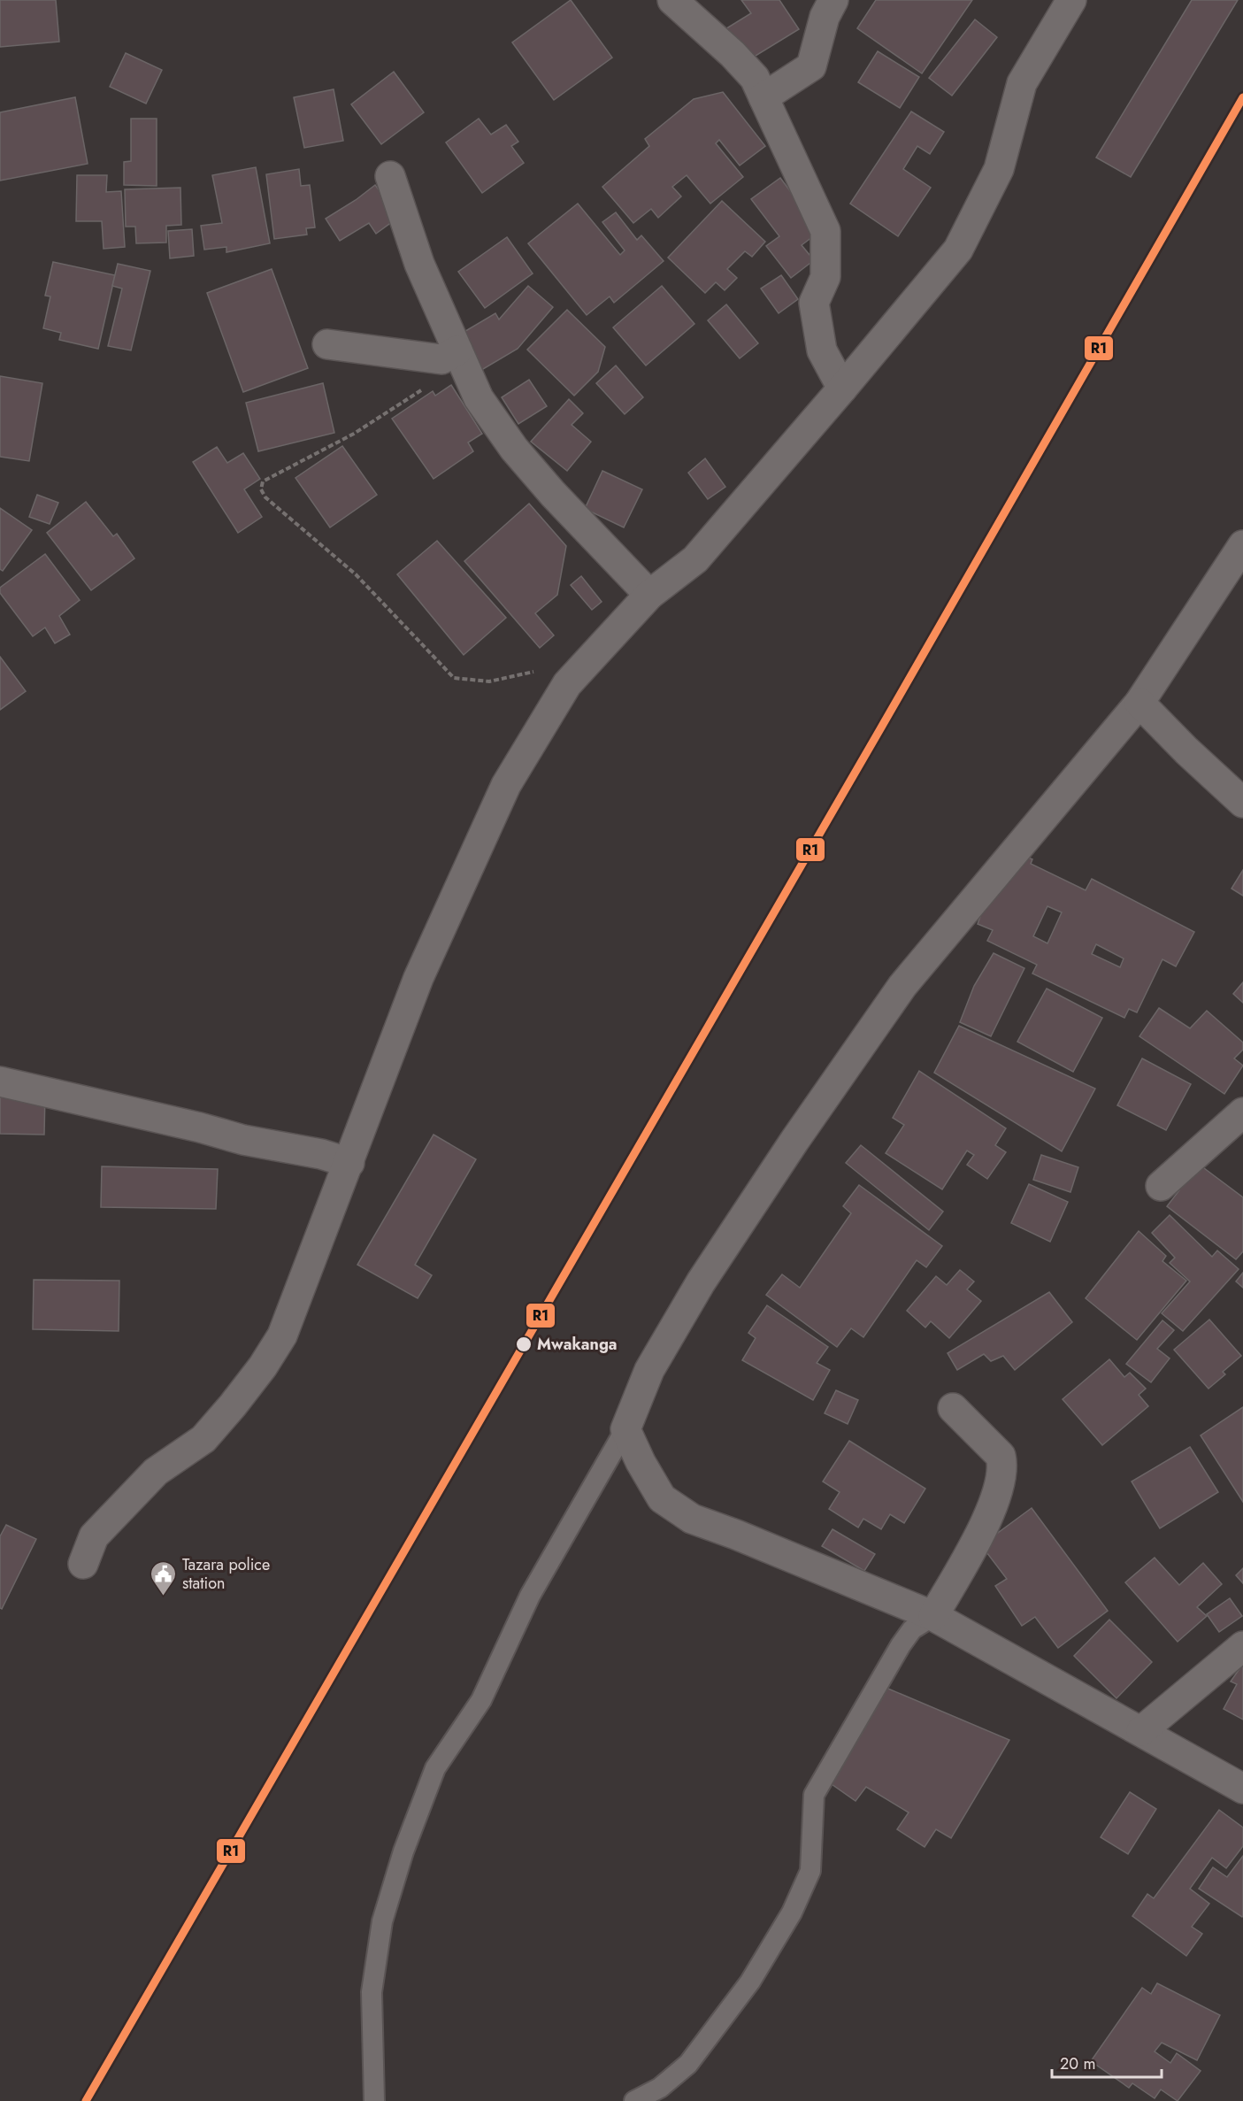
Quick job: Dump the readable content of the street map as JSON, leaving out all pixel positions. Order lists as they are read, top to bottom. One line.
{"places":{"other":["Mwakanga"],"public building":["Tazara police station"]},"lines":["transit line R1"],"scale_bar":"20 m"}
